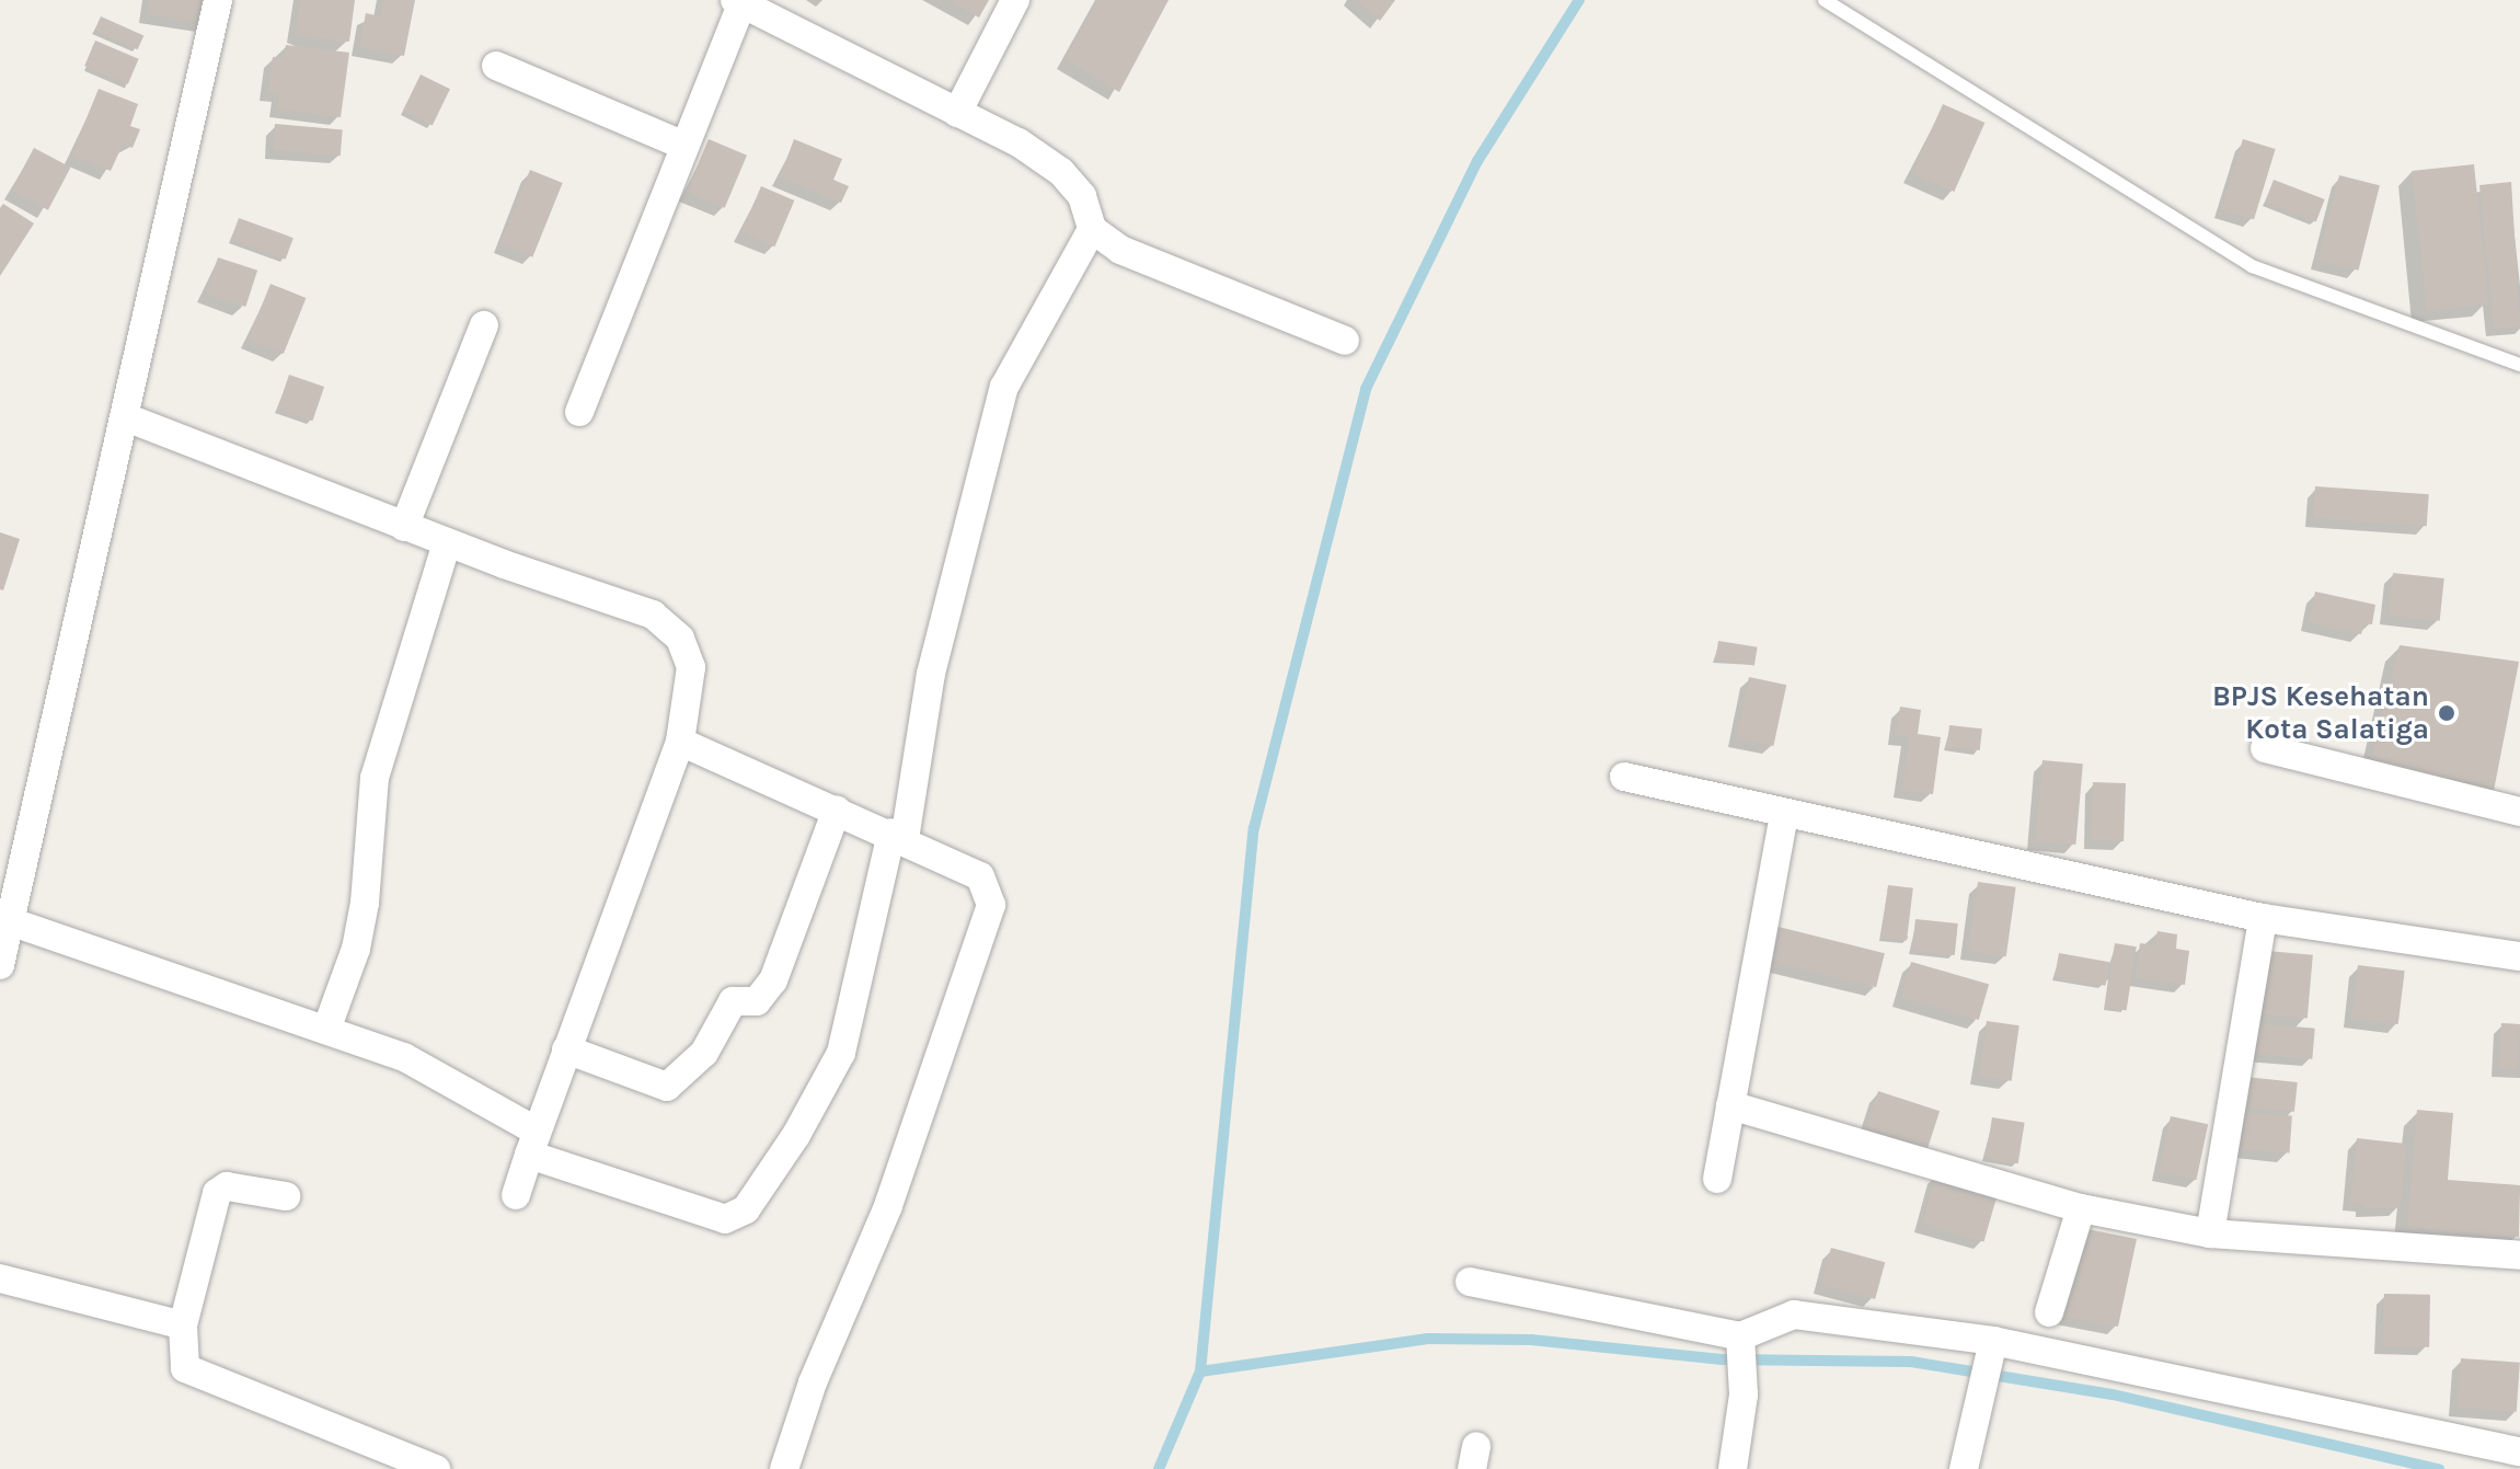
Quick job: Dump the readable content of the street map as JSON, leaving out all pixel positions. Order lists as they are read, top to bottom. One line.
{"places":["BPJS Kesehatan Kota Salatiga"]}
